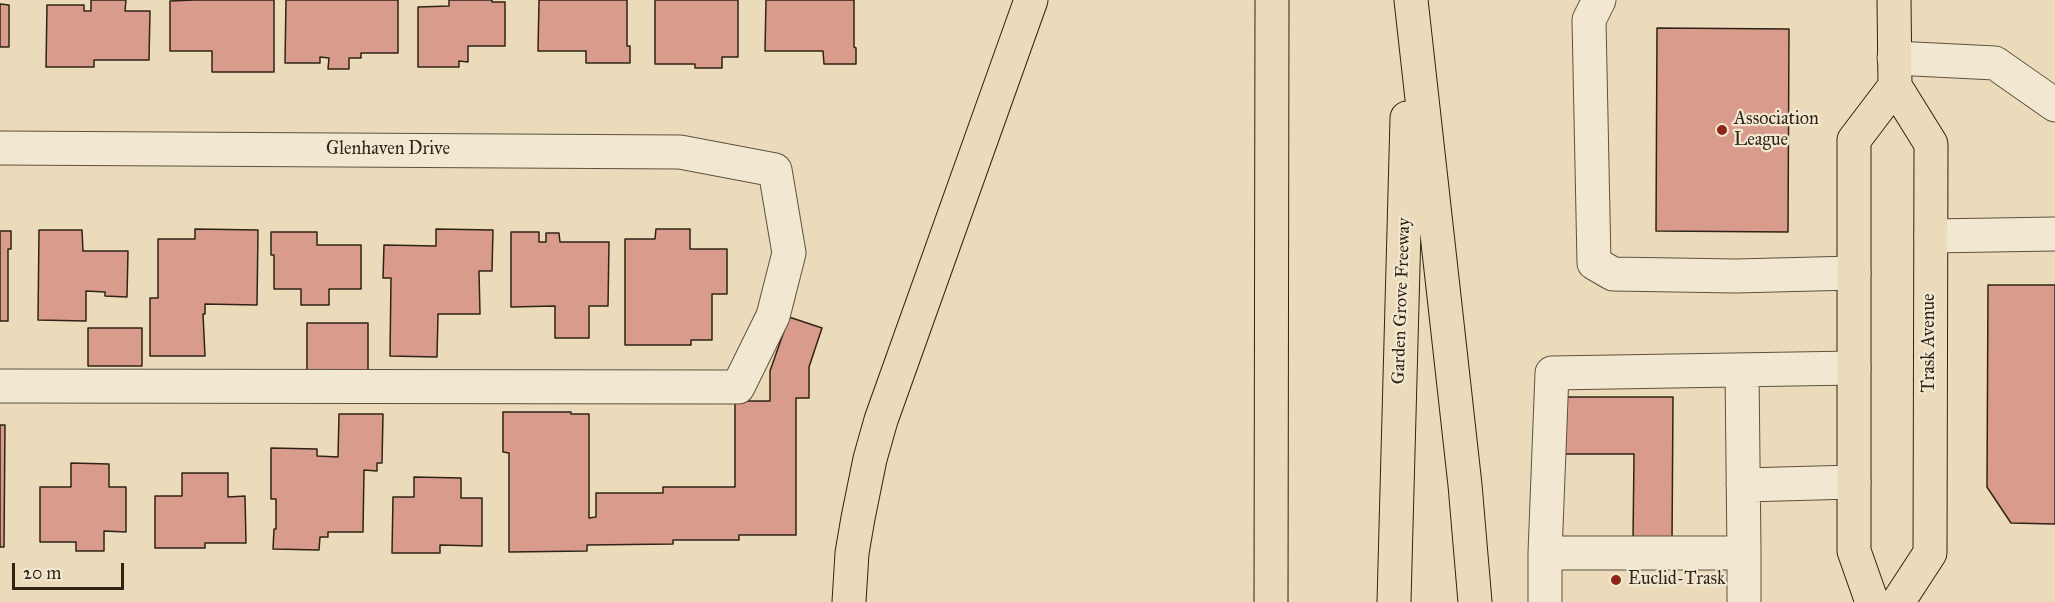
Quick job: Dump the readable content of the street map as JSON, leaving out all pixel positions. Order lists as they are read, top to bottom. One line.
{"streets":{"main road":["Garden Grove Freeway","Trask Avenue"],"street":["Glenhaven Drive"]},"places":["Association League","Euclid-Trask"],"scale_bar":"20 m"}
